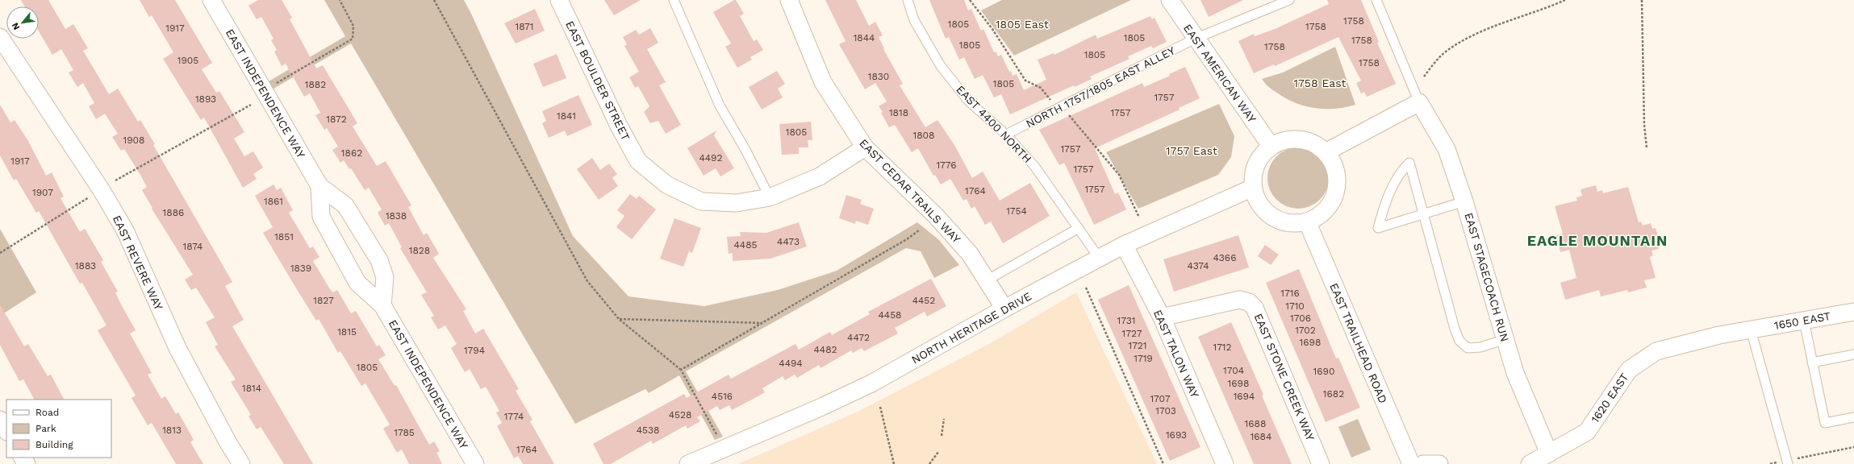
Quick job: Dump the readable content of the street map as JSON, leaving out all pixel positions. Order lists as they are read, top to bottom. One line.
{"streets":{"street":["EAST AMERICAN WAY","EAST BOULDER STREET","EAST INDEPENDENCE WAY","EAST CEDAR TRAILS WAY","EAST REVERE WAY","EAST STAGECOACH RUN","1650 EAST","NORTH HERITAGE DRIVE","EAST TRAILHEAD ROAD","EAST TALON WAY","EAST STONE CREEK WAY","1620 EAST"],"lane":["NORTH 1757/1805 EAST ALLEY","EAST 4400 NORTH"]},"crossings":[["EAST AMERICAN WAY","NORTH 1757/1805 EAST ALLEY"],["EAST AMERICAN WAY","NORTH HERITAGE DRIVE"],["EAST AMERICAN WAY","EAST TRAILHEAD ROAD"],["NORTH 1757/1805 EAST ALLEY","EAST 4400 NORTH"],["EAST 4400 NORTH","NORTH HERITAGE DRIVE"],["EAST CEDAR TRAILS WAY","NORTH HERITAGE DRIVE"],["EAST STAGECOACH RUN","1620 EAST"],["1650 EAST","1620 EAST"],["NORTH HERITAGE DRIVE","EAST TRAILHEAD ROAD"],["NORTH HERITAGE DRIVE","EAST TALON WAY"],["EAST TALON WAY","EAST STONE CREEK WAY"]],"districts":["EAGLE MOUNTAIN"],"parks":["1805 East","1758 East","1757 East"],"house_numbers":["1758","1805","1871","1758","1917","1844","1805","1758","1805","1758","1805","1905","1758","1830","1805","1882","1757","1893","1818","1757","1841","1872","1805","1808","1908","1757","1862","4492","1917","1776","1757","1757","1764","1907","1861","1754","1886","1838","1851","4473","4485","1874","1828","4366","1883","4374","1839","1716","1827","4452","1710","4458","1706","1731","1702","1815","1727","4472","1698","1721","1712","4482","1794","1719","4494","1805","1704","1690","1698","1814","1682","4516","1694","1707","1703","4528","1774","1688","1813","4538","1785","1693","1684","1764"],"legend":["Road","Park","Building"],"north":"bottom left"}
